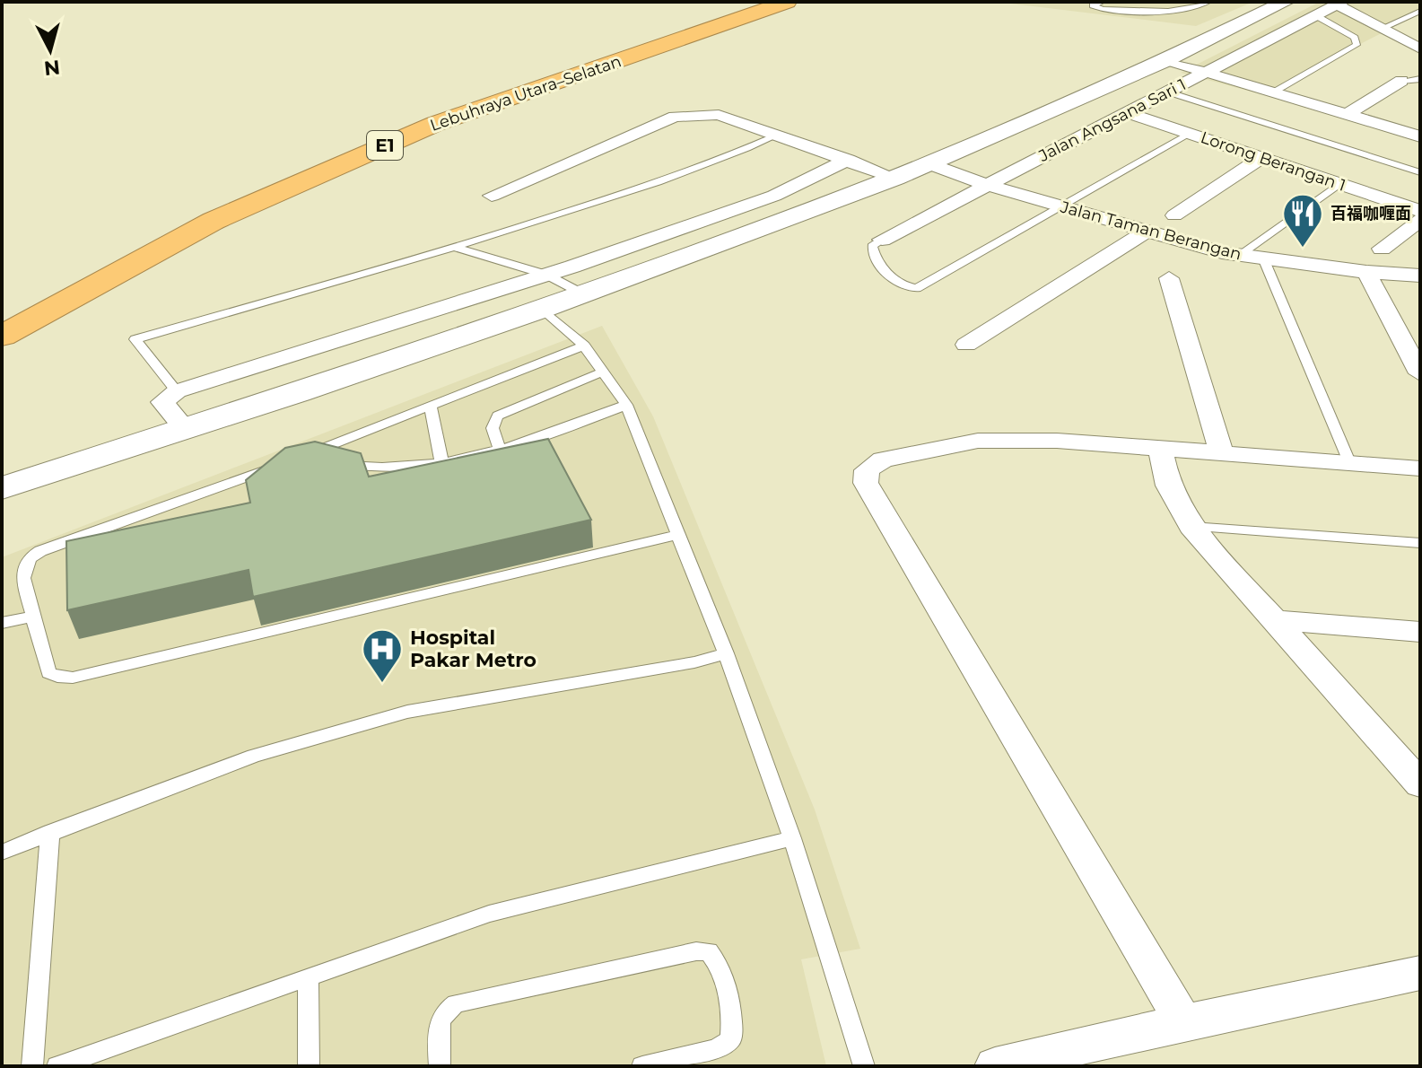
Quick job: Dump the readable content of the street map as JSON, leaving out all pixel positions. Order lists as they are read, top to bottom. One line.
{"streets":{"highway":["Lebuhraya Utara–Selatan","E1"],"street":["Jalan Angsana Sari 1","Lorong Berangan 1","Jalan Taman Berangan"]},"crossings":[["Jalan Angsana Sari 1","Lorong Berangan 1"],["Jalan Angsana Sari 1","Jalan Taman Berangan"]],"places":{"restaurant":["百福咖喱面"],"hospital":["Hospital Pakar Metro"]},"north":"bottom"}
